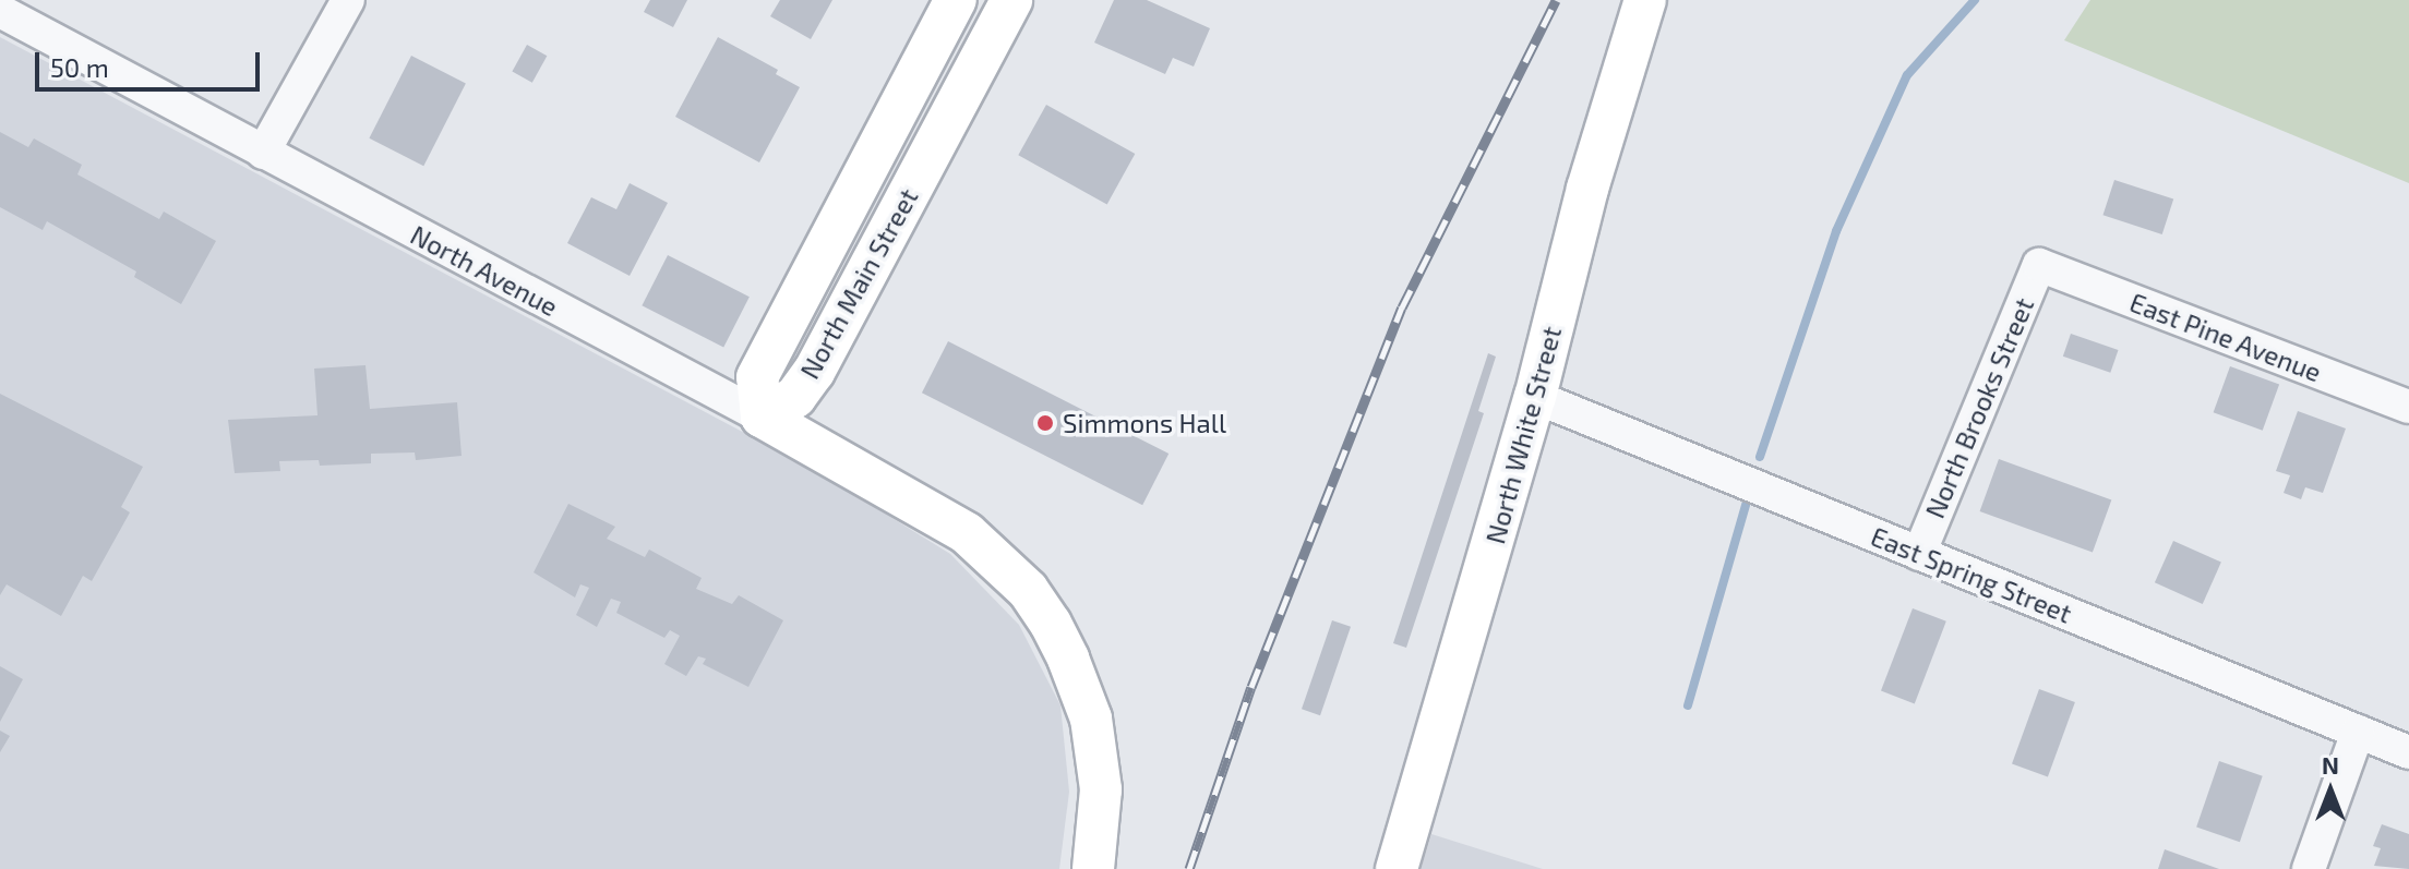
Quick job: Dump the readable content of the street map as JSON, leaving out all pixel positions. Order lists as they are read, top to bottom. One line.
{"streets":{"main road":["North Avenue","North Main Street","North White Street"],"street":["East Pine Avenue","North Brooks Street","East Spring Street"]},"crossings":[["North Avenue","North Main Street"],["East Pine Avenue","North Brooks Street"],["North Brooks Street","East Spring Street"],["North White Street","East Spring Street"]],"places":["Simmons Hall"],"scale_bar":"50 m","north":"top"}
